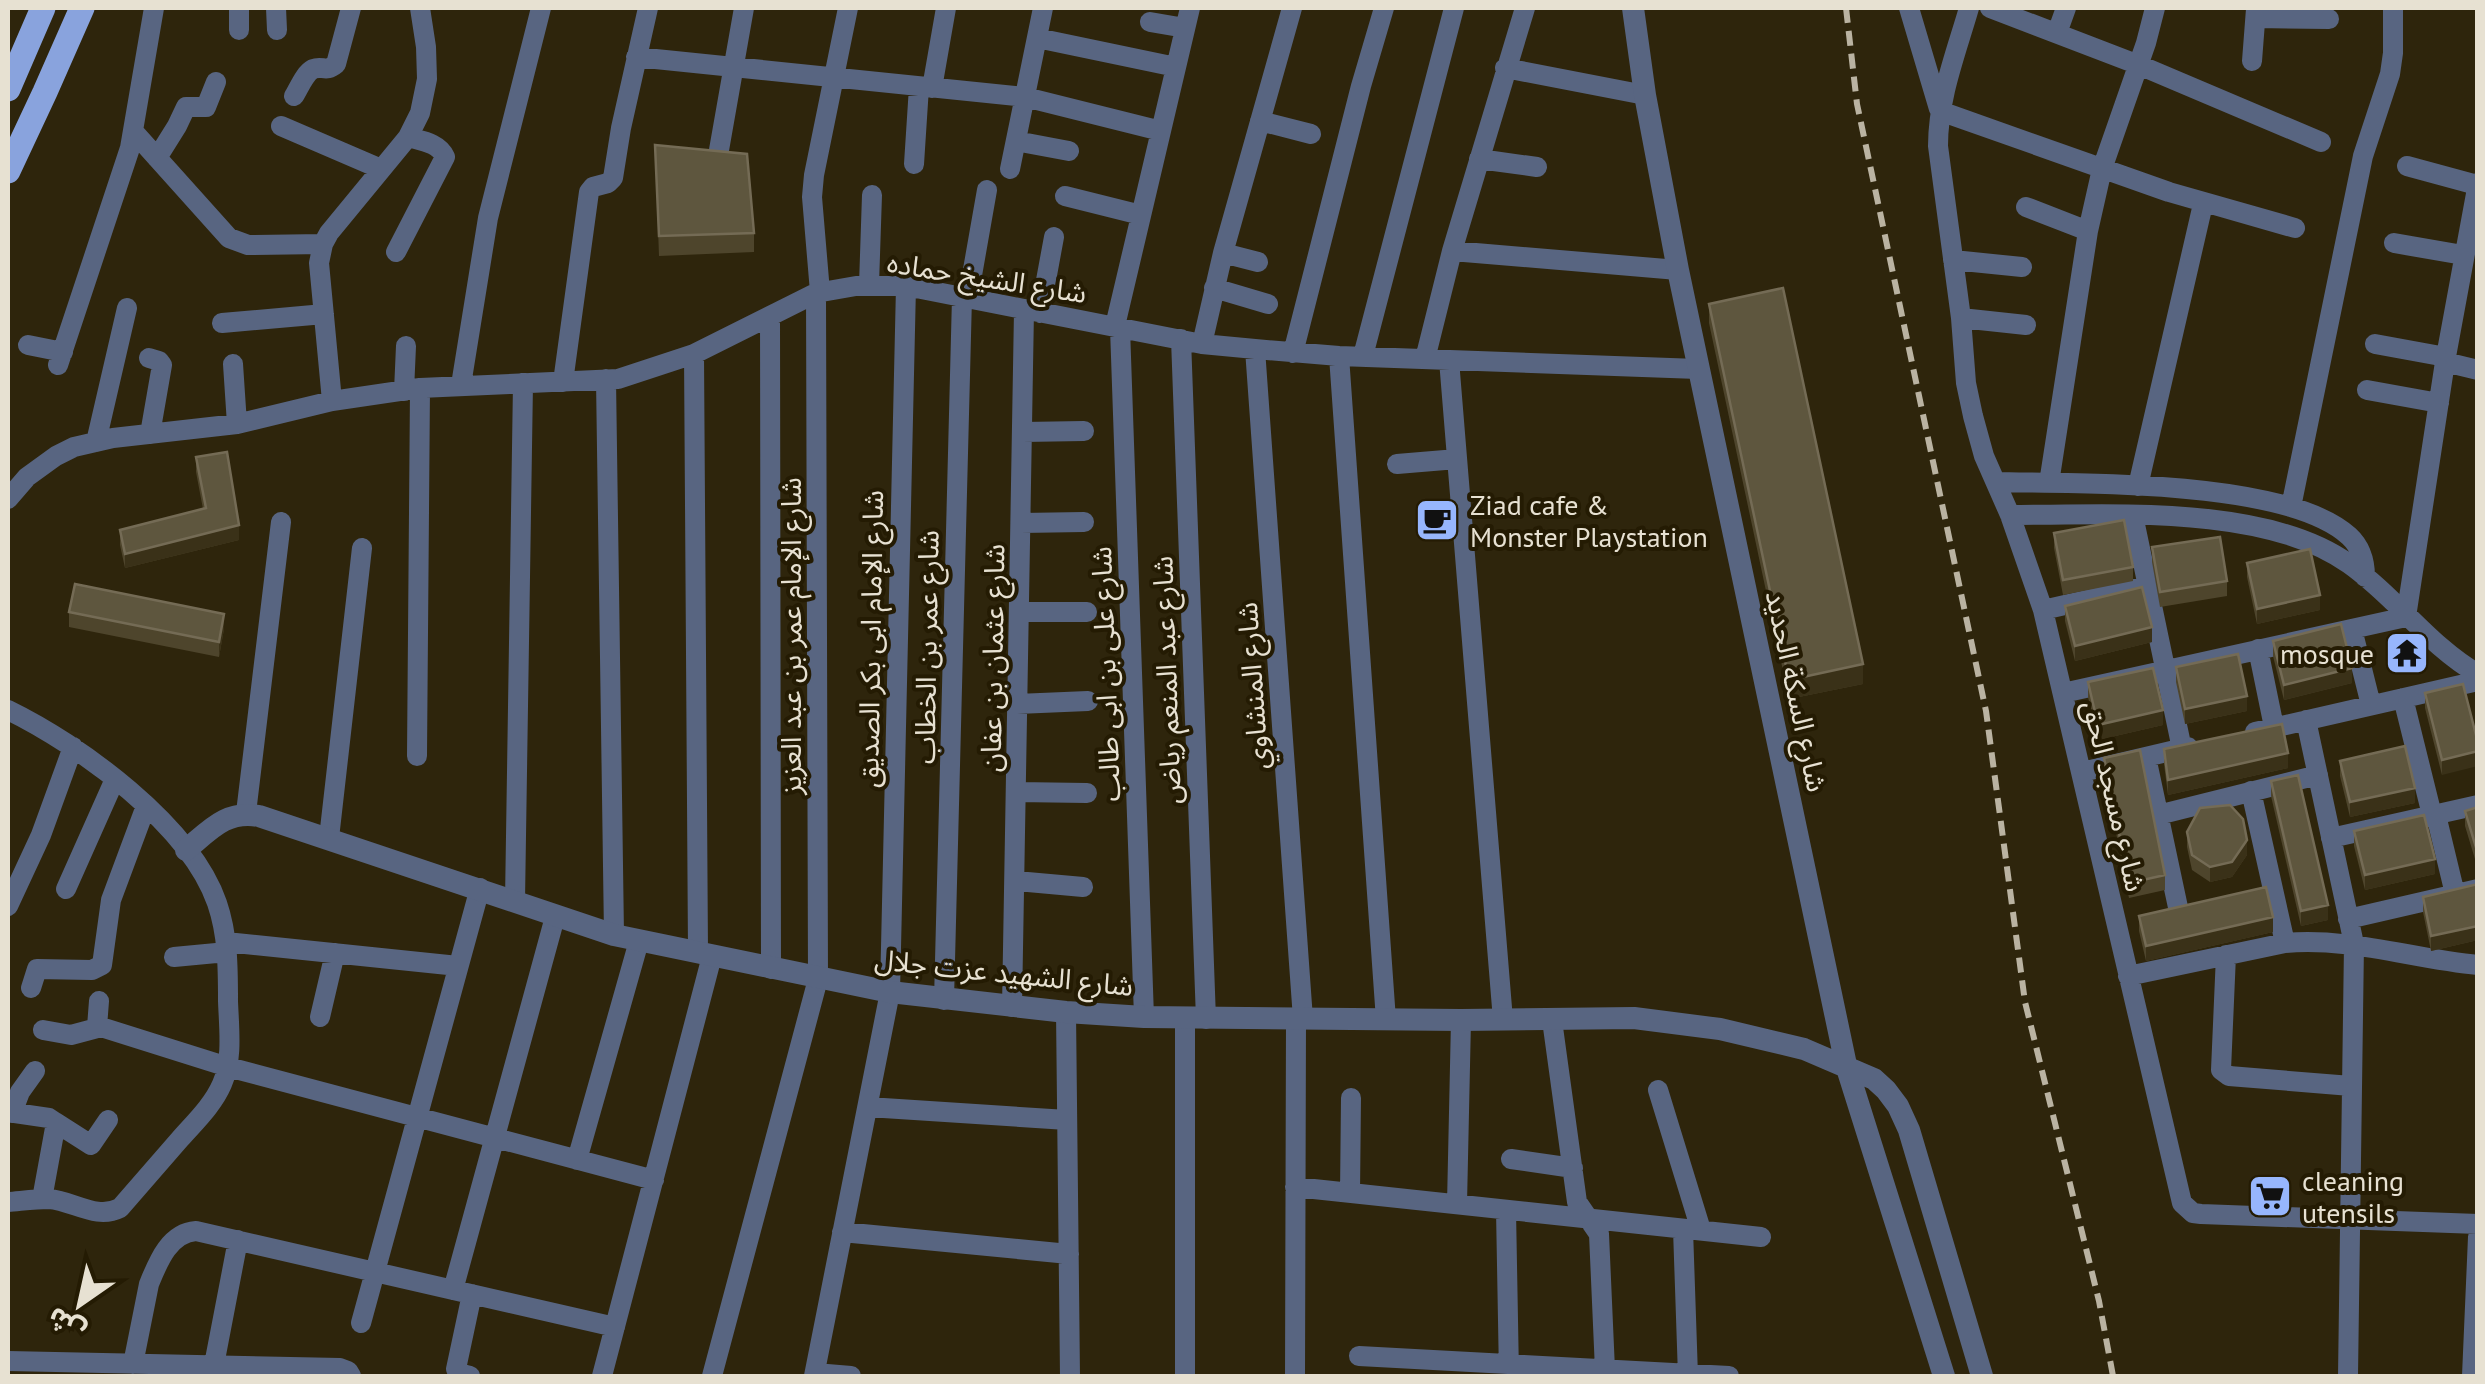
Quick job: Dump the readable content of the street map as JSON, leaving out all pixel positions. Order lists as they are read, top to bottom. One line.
{"streets":{"street":["شارع الشيخ حماده","شارع الإمام عمر بن عبد العزيز","شارع الإمام ابى بكر الصديق","شارع عمر بن الخطاب","شارع عثمان بن عفان","شارع على بن ابى طالب","شارع عبد المنعم رياض","شارع المنشاوي","شارع السكة الحديد","شارع مسجد الحق","شارع الشهيد عزت جلال"]},"crossings":[["شارع الشيخ حماده","شارع الإمام عمر بن عبد العزيز"],["شارع الشيخ حماده","شارع الإمام ابى بكر الصديق"],["شارع الشيخ حماده","شارع عمر بن الخطاب"],["شارع الشيخ حماده","شارع عثمان بن عفان"],["شارع الشيخ حماده","شارع على بن ابى طالب"],["شارع الشيخ حماده","شارع عبد المنعم رياض"],["شارع الشيخ حماده","شارع المنشاوي"],["شارع الشيخ حماده","شارع السكة الحديد"],["شارع الإمام عمر بن عبد العزيز","شارع الشهيد عزت جلال"],["شارع الإمام ابى بكر الصديق","شارع الشهيد عزت جلال"],["شارع عمر بن الخطاب","شارع الشهيد عزت جلال"],["شارع عثمان بن عفان","شارع الشهيد عزت جلال"],["شارع على بن ابى طالب","شارع الشهيد عزت جلال"],["شارع عبد المنعم رياض","شارع الشهيد عزت جلال"],["شارع المنشاوي","شارع الشهيد عزت جلال"],["شارع السكة الحديد","شارع الشهيد عزت جلال"]],"places":{"cafe":["Ziad cafe & Monster Playstation"],"temple":["mosque"],"supermarket":["cleaning utensils"]},"north":"bottom left"}
